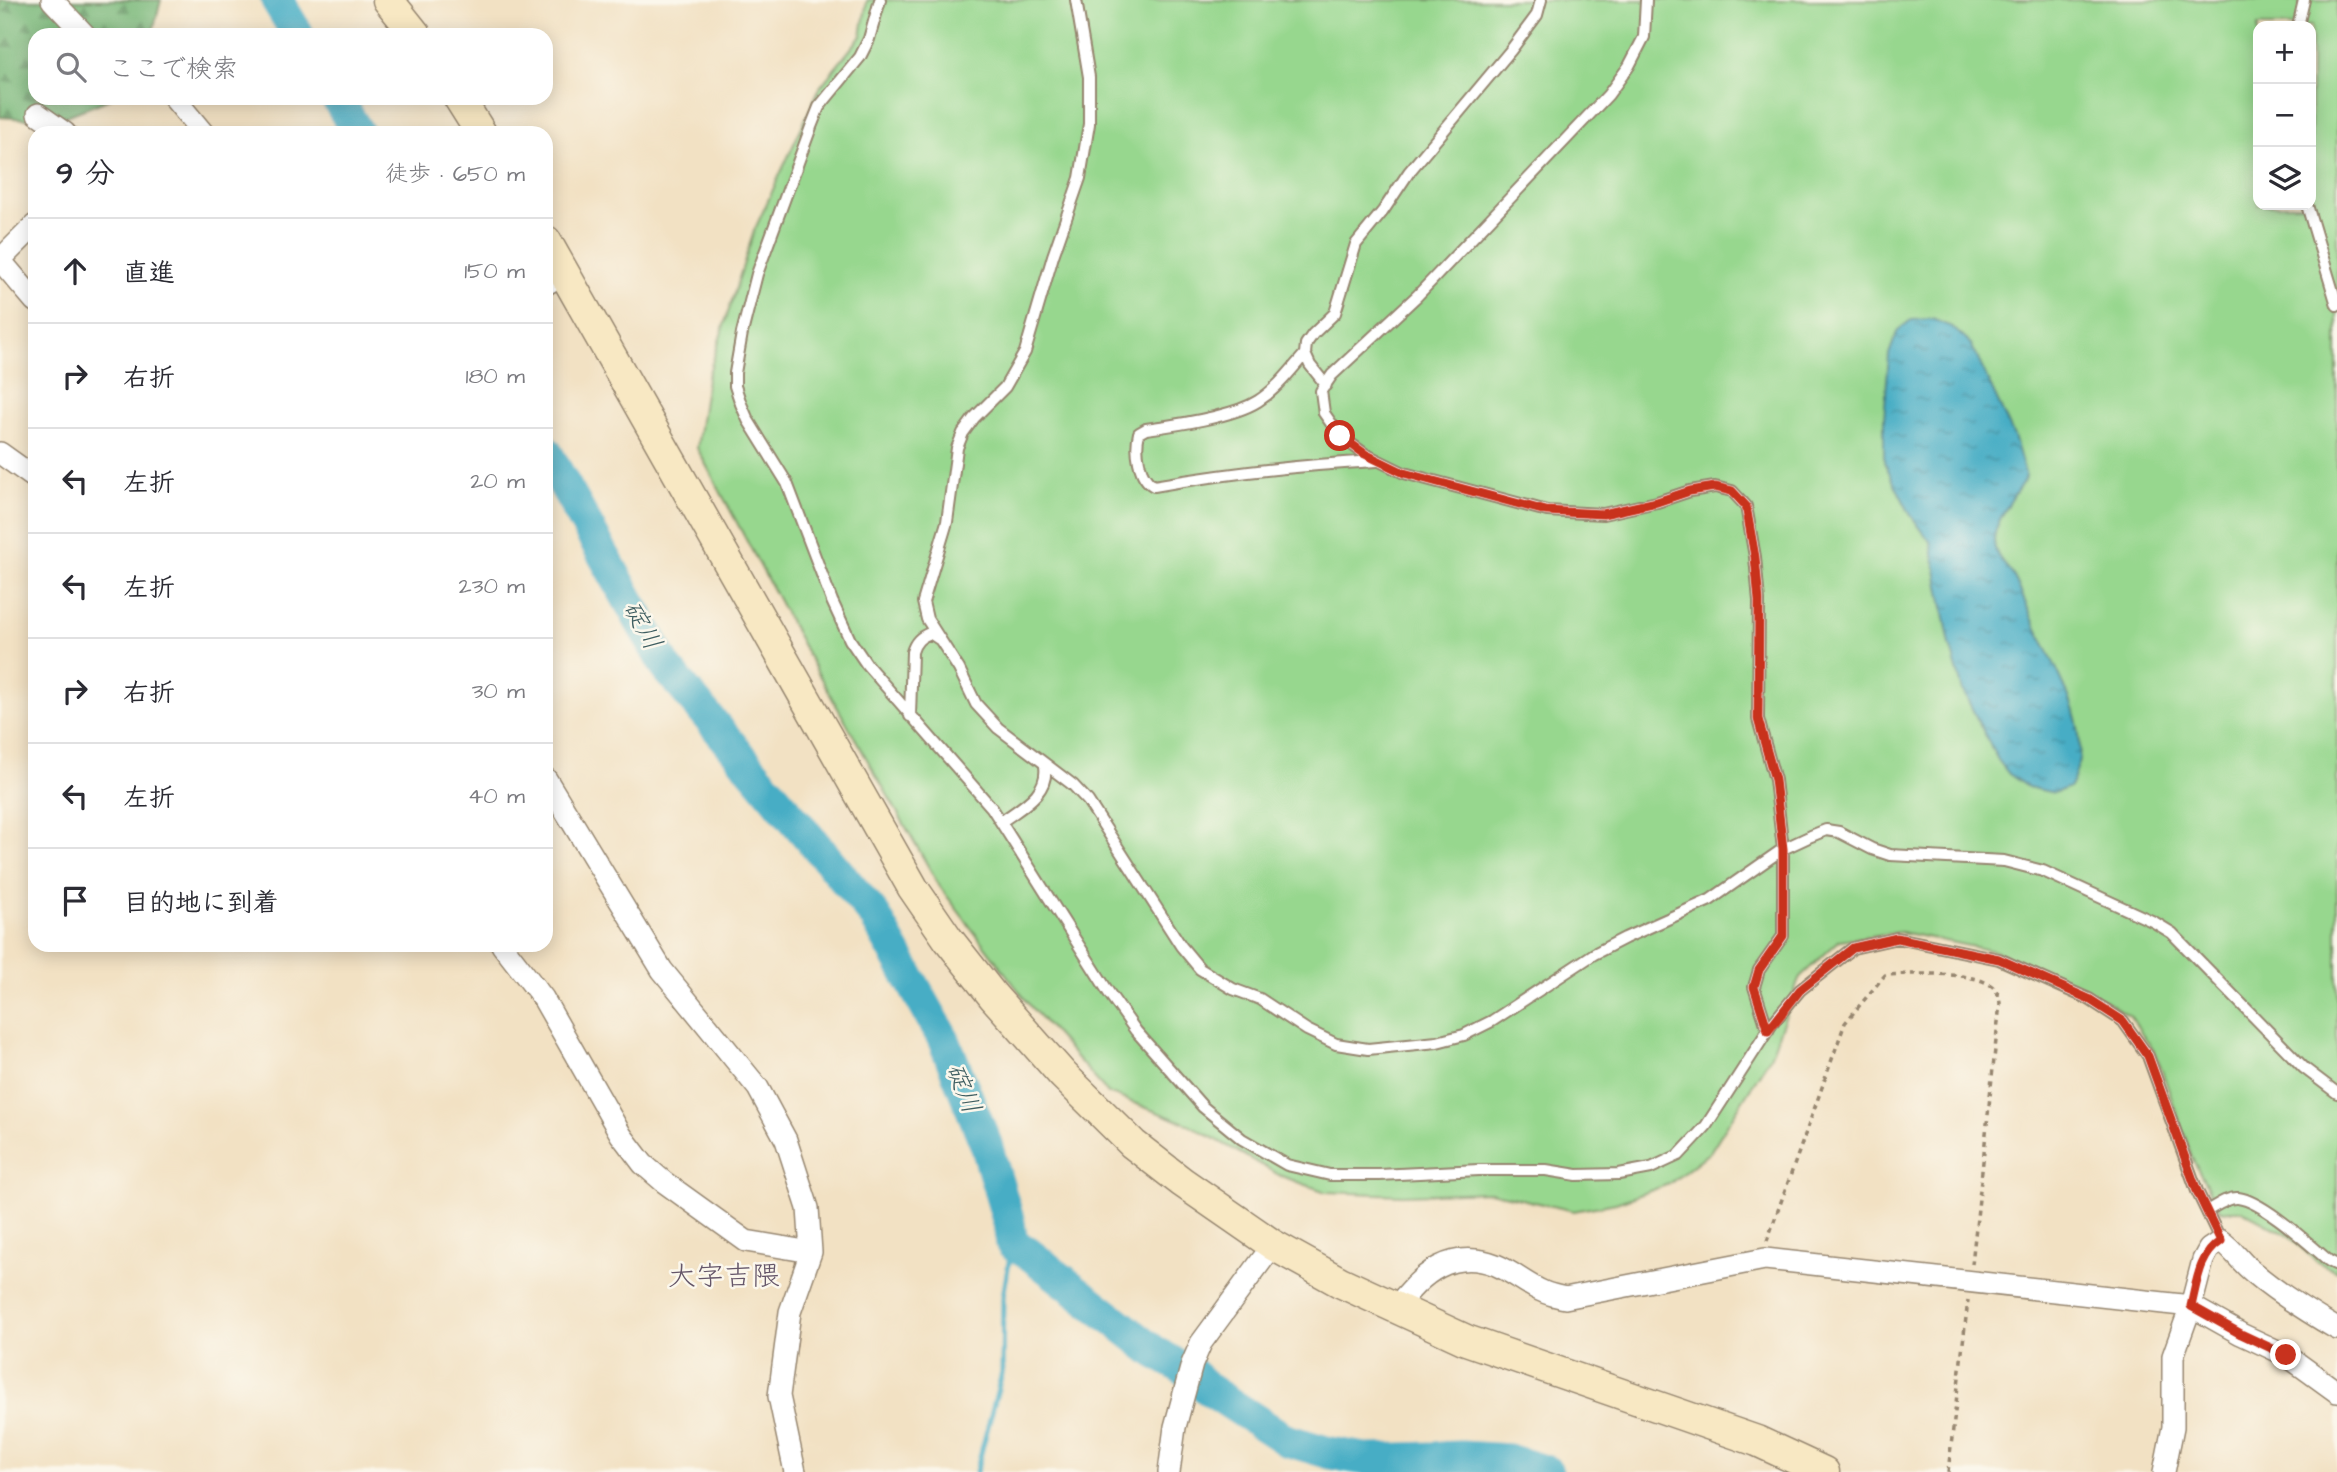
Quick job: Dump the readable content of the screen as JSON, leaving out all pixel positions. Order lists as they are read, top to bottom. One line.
{"districts":["大字吉隈"],"water":["碇川"],"page":{"map_buttons":["+","−"],"search":"ここで検索","heading":["9 分","徒歩 · 650 m"],"list":[["直進","150 m"],["右折","180 m"],["左折","20 m"],["左折","230 m"],["右折","30 m"],["左折","40 m"],"目的地に到着"]}}
